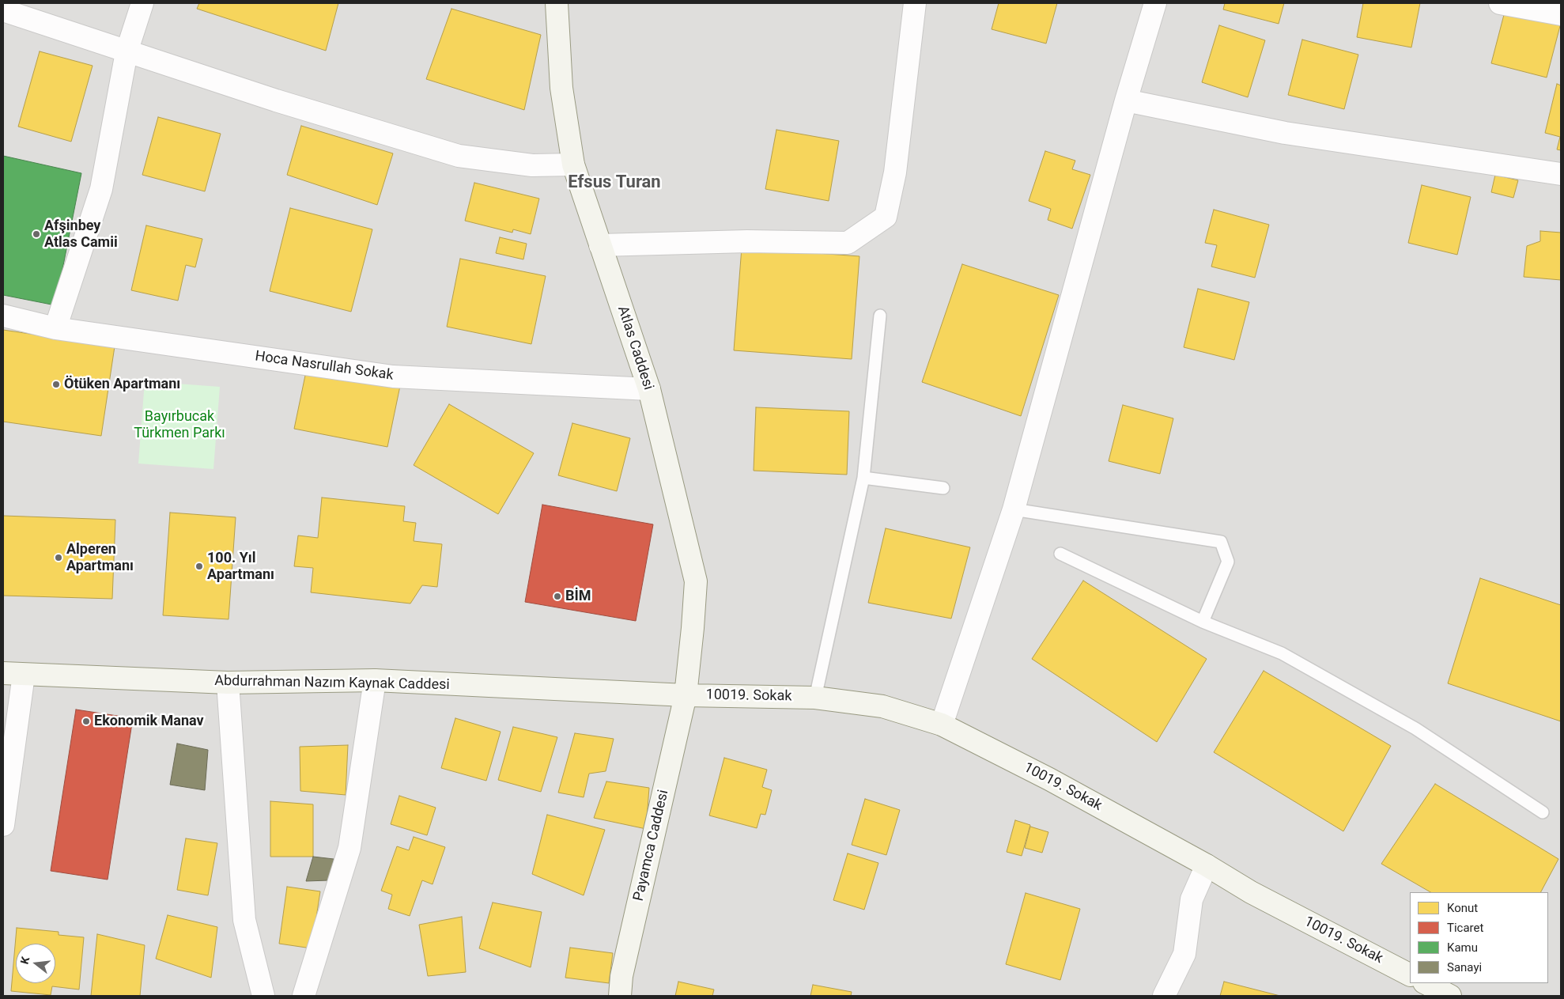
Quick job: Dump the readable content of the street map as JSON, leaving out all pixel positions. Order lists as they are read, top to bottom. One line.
{"streets":{"street":["Atlas Caddesi","Hoca Nasrullah Sokak","Abdurrahman Nazım Kaynak Caddesi","10019. Sokak","Payamca Caddesi"]},"crossings":[["Atlas Caddesi","Hoca Nasrullah Sokak"],["Atlas Caddesi","Abdurrahman Nazım Kaynak Caddesi"],["Atlas Caddesi","10019. Sokak"],["Atlas Caddesi","Payamca Caddesi"],["Abdurrahman Nazım Kaynak Caddesi","10019. Sokak"],["Abdurrahman Nazım Kaynak Caddesi","Payamca Caddesi"],["10019. Sokak","Payamca Caddesi"]],"districts":["Efsus Turan"],"parks":["Bayırbucak Türkmen Parkı"],"places":["Afşinbey Atlas Camii","Ötüken Apartmanı","Alperen Apartmanı","100. Yıl Apartmanı","BİM","Ekonomik Manav"],"legend":["Konut","Ticaret","Kamu","Sanayi"],"north":"left"}
